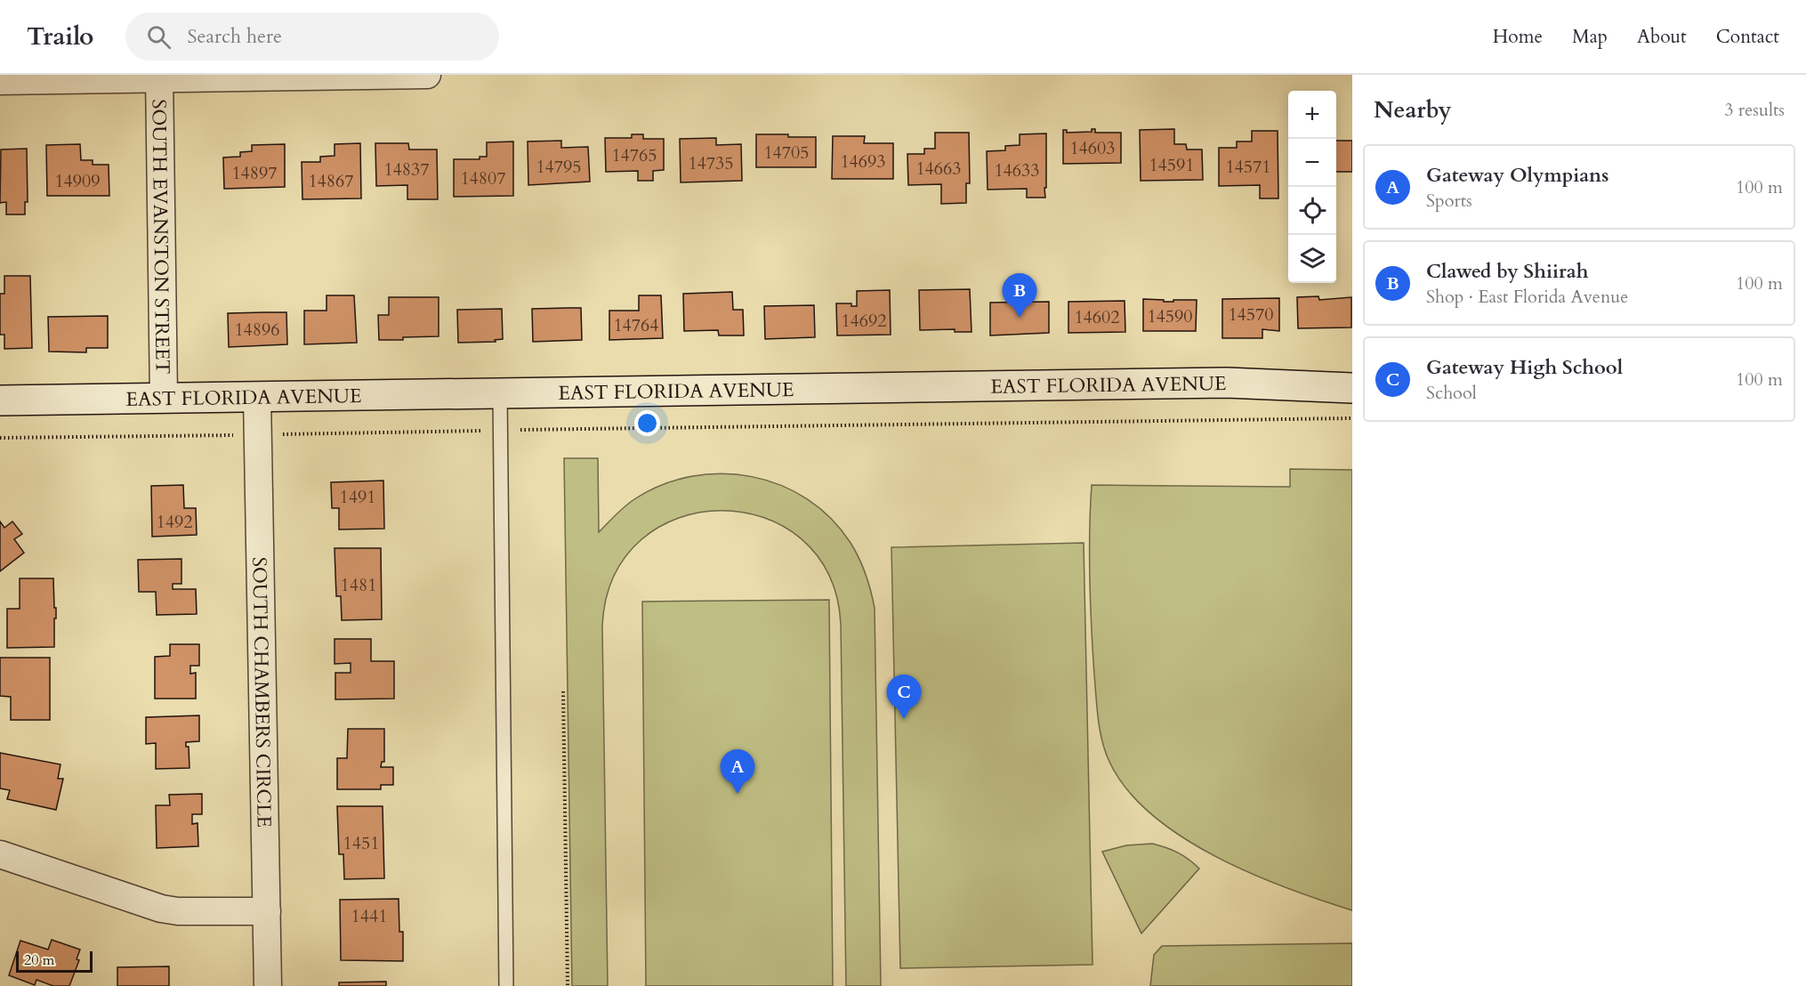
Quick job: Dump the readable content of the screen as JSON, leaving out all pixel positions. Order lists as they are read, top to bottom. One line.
{"streets":{"street":["SOUTH EVANSTON STREET","EAST FLORIDA AVENUE","SOUTH CHAMBERS CIRCLE"]},"crossings":[["SOUTH EVANSTON STREET","EAST FLORIDA AVENUE"],["EAST FLORIDA AVENUE","SOUTH CHAMBERS CIRCLE"]],"house_numbers":["14603","14705","14765","14693","14735","14591","14795","14571","14663","14837","14633","14897","14807","14909","14867","14570","14590","14602","14692","14764","14896","1491","1492","1481","1451","1441"],"scale_bar":"20 m","page":{"header":"Trailo","search":"Search here","nav":["Home","Map","About","Contact"],"heading":["Nearby","3 results"],"map_buttons":["+","−"],"list":[{"mark":"A","name":"Gateway Olympians","note":"Sports","value":"100 m"},{"mark":"B","name":"Clawed by Shiirah","note":"Shop · East Florida Avenue","value":"100 m"},{"mark":"C","name":"Gateway High School","note":"School","value":"100 m"}],"pins":["B","C","A"],"scale":"20 m"}}
